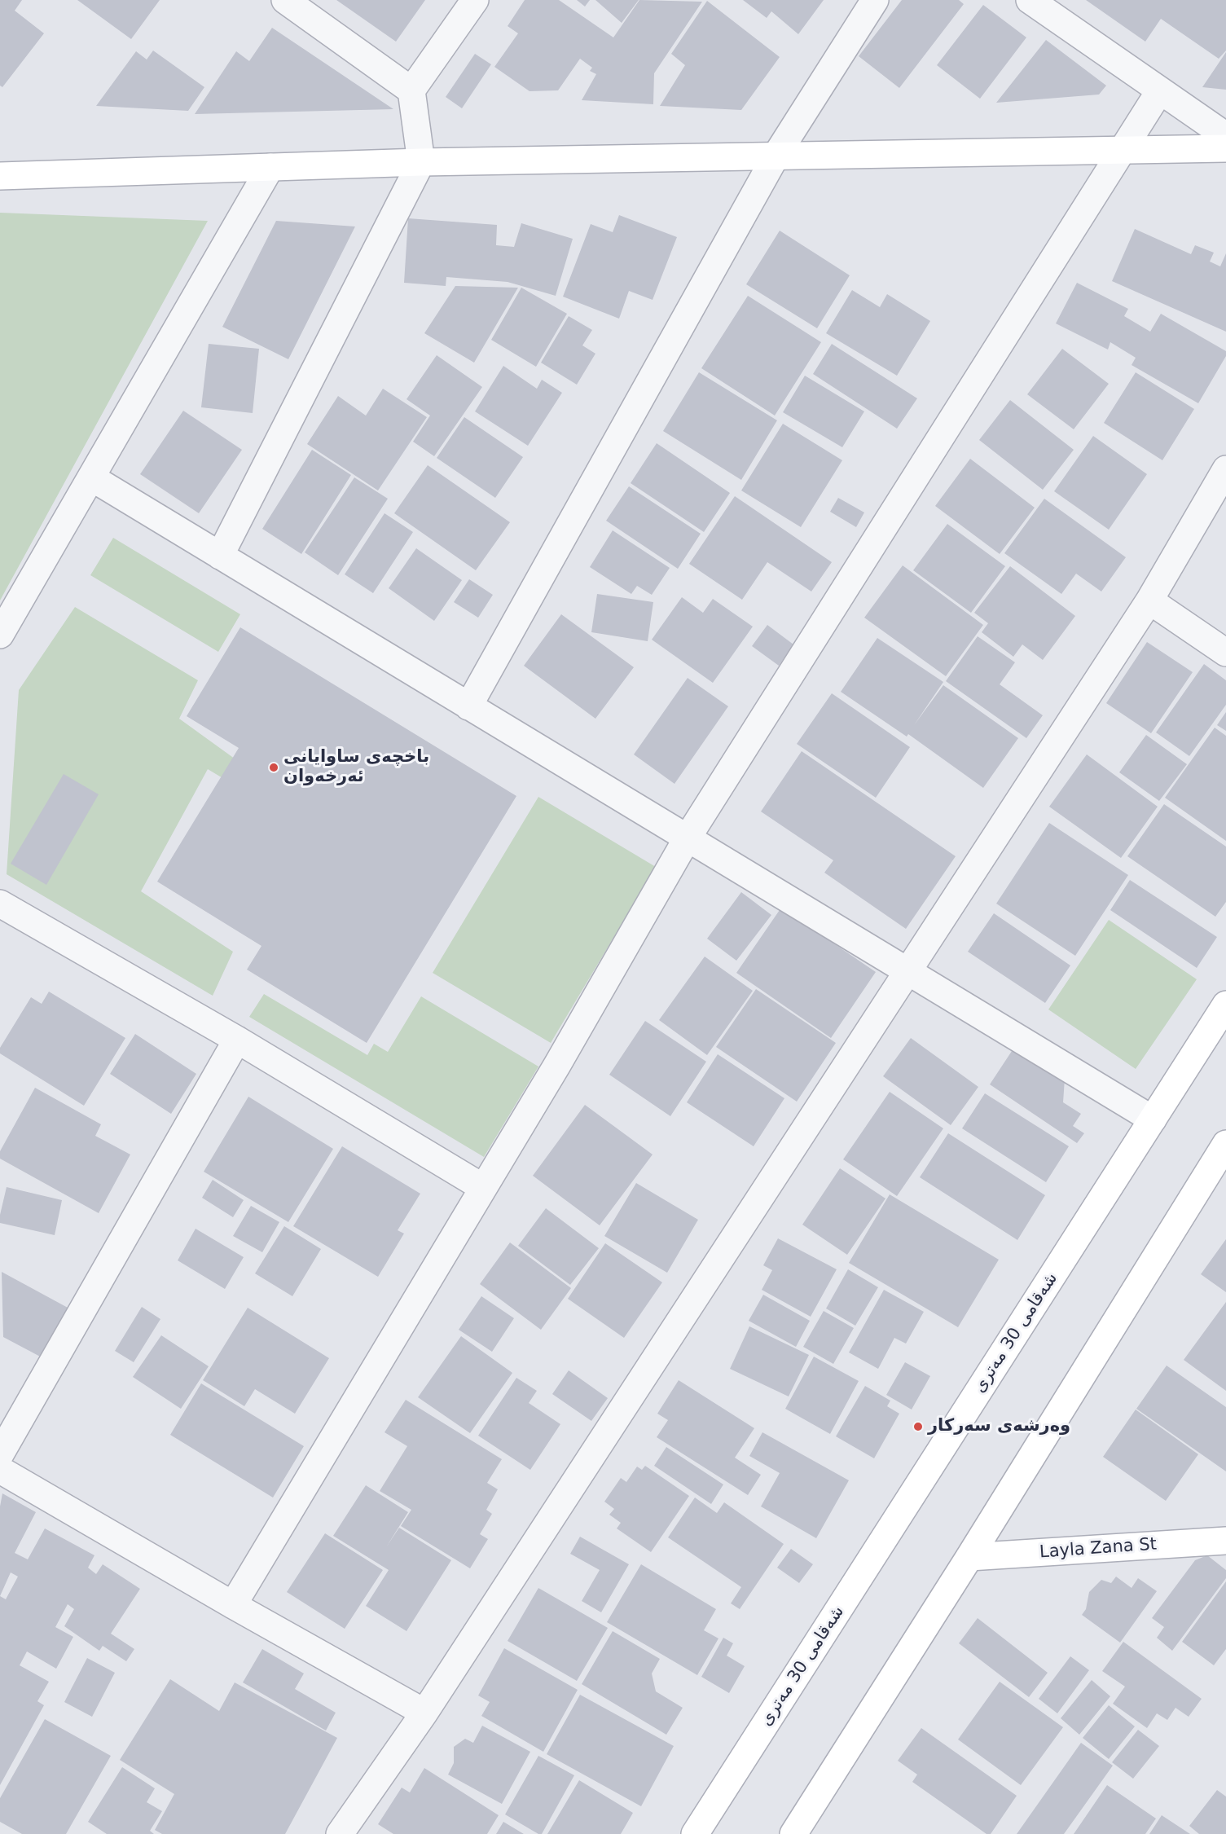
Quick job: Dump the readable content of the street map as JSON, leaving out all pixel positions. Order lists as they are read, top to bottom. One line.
{"streets":{"main road":["شەقامی 30 مەتری","Layla Zana St"]},"places":["باخچەی ساوایانی ئەرخەوان","وەرشەی سەرکار"]}
